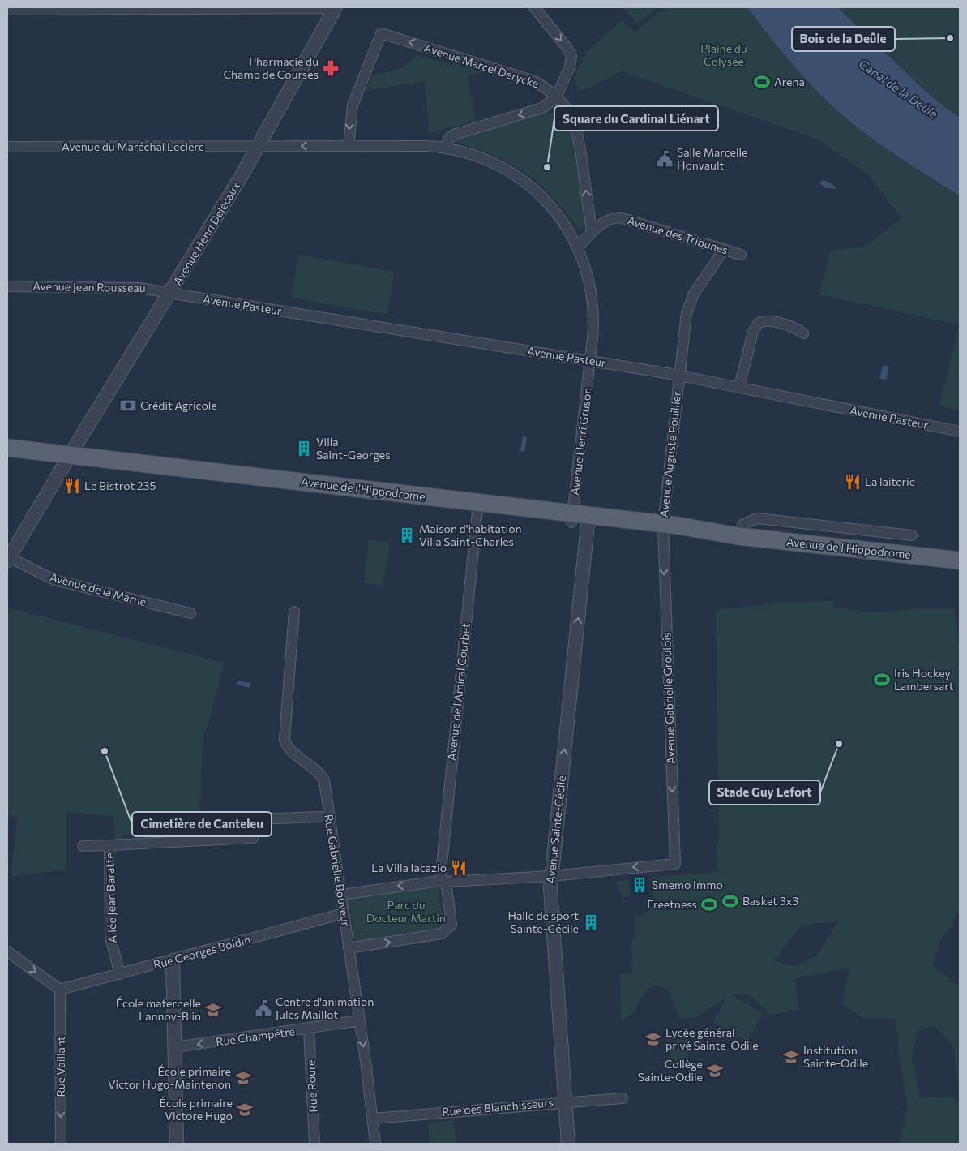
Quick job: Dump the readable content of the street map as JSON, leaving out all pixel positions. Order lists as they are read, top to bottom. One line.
{"streets":{"main road":["Avenue de l'Hippodrome"],"street":["Avenue Marcel Derycke","Avenue du Maréchal Leclerc","Avenue Henri Delécaux","Avenue des Tribunes","Avenue Jean Rousseau","Avenue Pasteur","Avenue Henri Gruson","Avenue Auguste Pouillier","Avenue de la Marne","Avenue de l'Amiral Courbet","Avenue Gabrielle Groulois","Avenue Sainte-Cécile","Rue Gabrielle Bouveur","Allée Jean Baratte","Rue Georges Boidin","Rue Champêtre","Rue Vaillant","Rue Roure","Rue des Blanchisseurs"]},"crossings":[["Avenue Marcel Derycke","Avenue du Maréchal Leclerc"],["Avenue Marcel Derycke","Avenue des Tribunes"],["Avenue du Maréchal Leclerc","Avenue Henri Delécaux"],["Avenue du Maréchal Leclerc","Avenue Henri Gruson"],["Avenue Henri Delécaux","Avenue Jean Rousseau"],["Avenue Henri Delécaux","Avenue Pasteur"],["Avenue Henri Delécaux","Avenue de l'Hippodrome"],["Avenue Henri Delécaux","Avenue de la Marne"],["Avenue des Tribunes","Avenue Henri Gruson"],["Avenue des Tribunes","Avenue Auguste Pouillier"],["Avenue Jean Rousseau","Avenue Pasteur"],["Avenue Pasteur","Avenue Henri Gruson"],["Avenue Pasteur","Avenue Auguste Pouillier"],["Avenue Henri Gruson","Avenue de l'Hippodrome"],["Avenue Henri Gruson","Avenue Sainte-Cécile"],["Avenue Auguste Pouillier","Avenue de l'Hippodrome"],["Avenue Auguste Pouillier","Avenue Gabrielle Groulois"],["Avenue de l'Hippodrome","Avenue de l'Amiral Courbet"],["Avenue de l'Hippodrome","Avenue Gabrielle Groulois"],["Avenue de l'Hippodrome","Avenue Sainte-Cécile"],["Avenue de l'Amiral Courbet","Rue Gabrielle Bouveur"],["Avenue Gabrielle Groulois","Avenue Sainte-Cécile"],["Avenue Sainte-Cécile","Rue des Blanchisseurs"],["Rue Gabrielle Bouveur","Rue Georges Boidin"],["Rue Gabrielle Bouveur","Rue Champêtre"],["Rue Gabrielle Bouveur","Rue des Blanchisseurs"],["Allée Jean Baratte","Rue Georges Boidin"],["Rue Georges Boidin","Rue Vaillant"],["Rue Champêtre","Rue Roure"]],"one_way":["Avenue Sainte-Cécile","Rue Champêtre","Rue Vaillant"],"water":["Canal de la Deûle"],"parks":["Plaine du Colysée","Parc du Docteur Martin"],"places":{"other":["Bois de la Deûle","Square du Cardinal Liénart","Stade Guy Lefort","Cimetière de Canteleu"],"pharmacy":["Pharmacie du Champ de Courses"],"sports":["Arena","Iris Hockey Lambersart","Basket 3x3","Freetness"],"public building":["Salle Marcelle Honvault","Centre d'animation Jules Maillot"],"bank":["Crédit Agricole"],"building":["Villa Saint-Georges","Maison d'habitation Villa Saint-Charles","Smemo Immo","Halle de sport Sainte-Cécile"],"restaurant":["La laiterie","Le Bistrot 235","La Villa Iacazio"],"school or university":["École maternelle Lannoy-Blin","Lycée général privé Sainte-Odile","Institution Sainte-Odile","Collège Sainte-Odile","École primaire Victor Hugo-Maintenon","École primaire Victore Hugo"]}}
